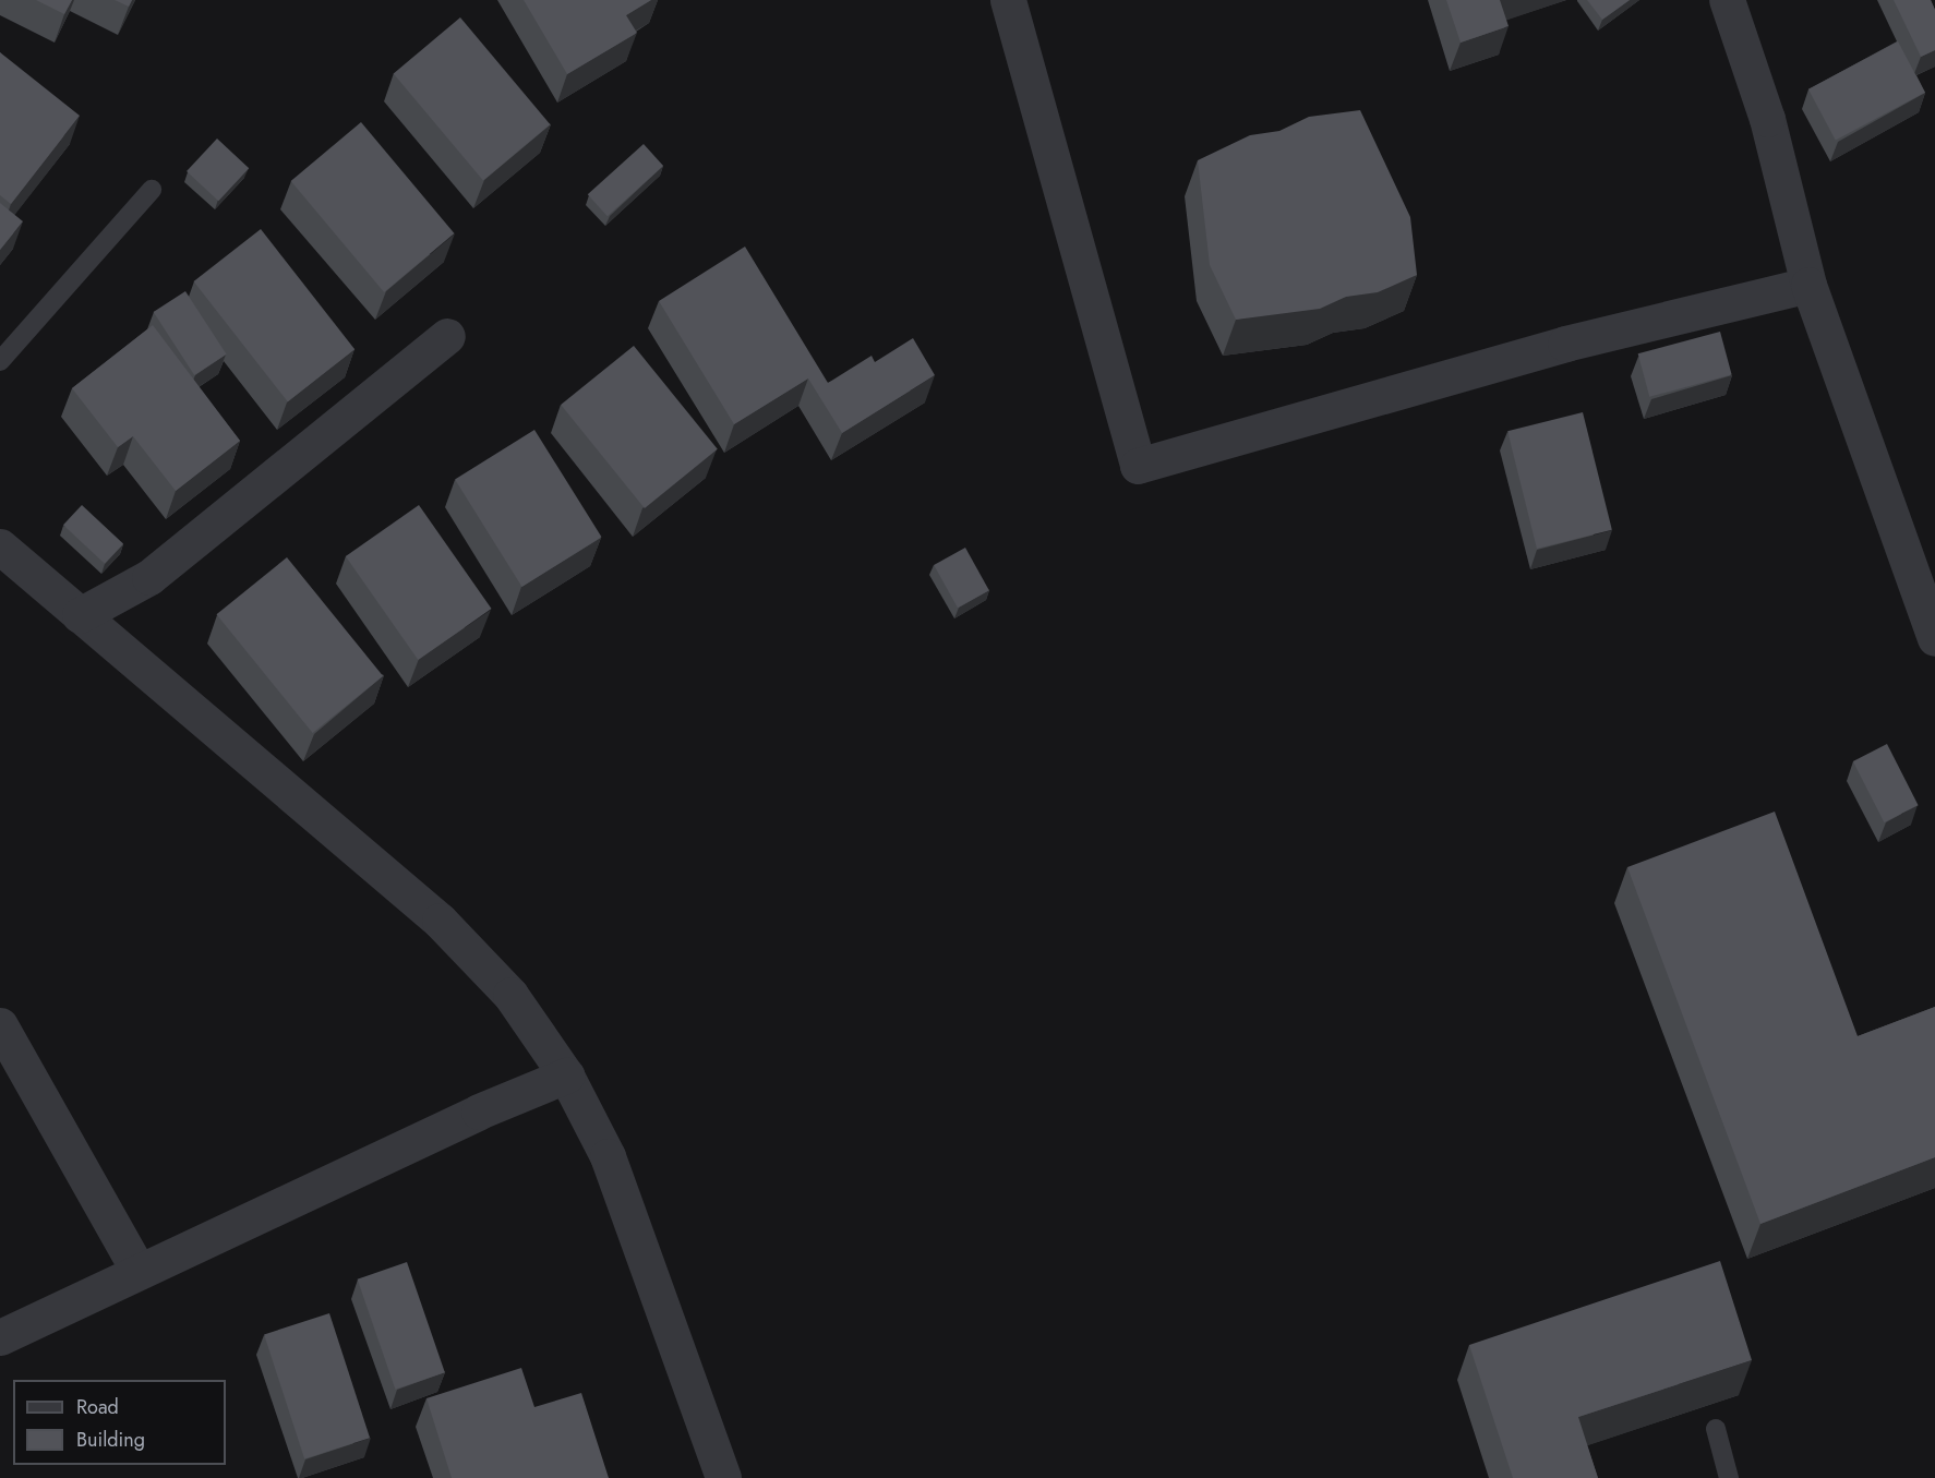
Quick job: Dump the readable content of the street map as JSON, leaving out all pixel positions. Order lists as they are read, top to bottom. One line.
{"legend":["Road","Building"]}
